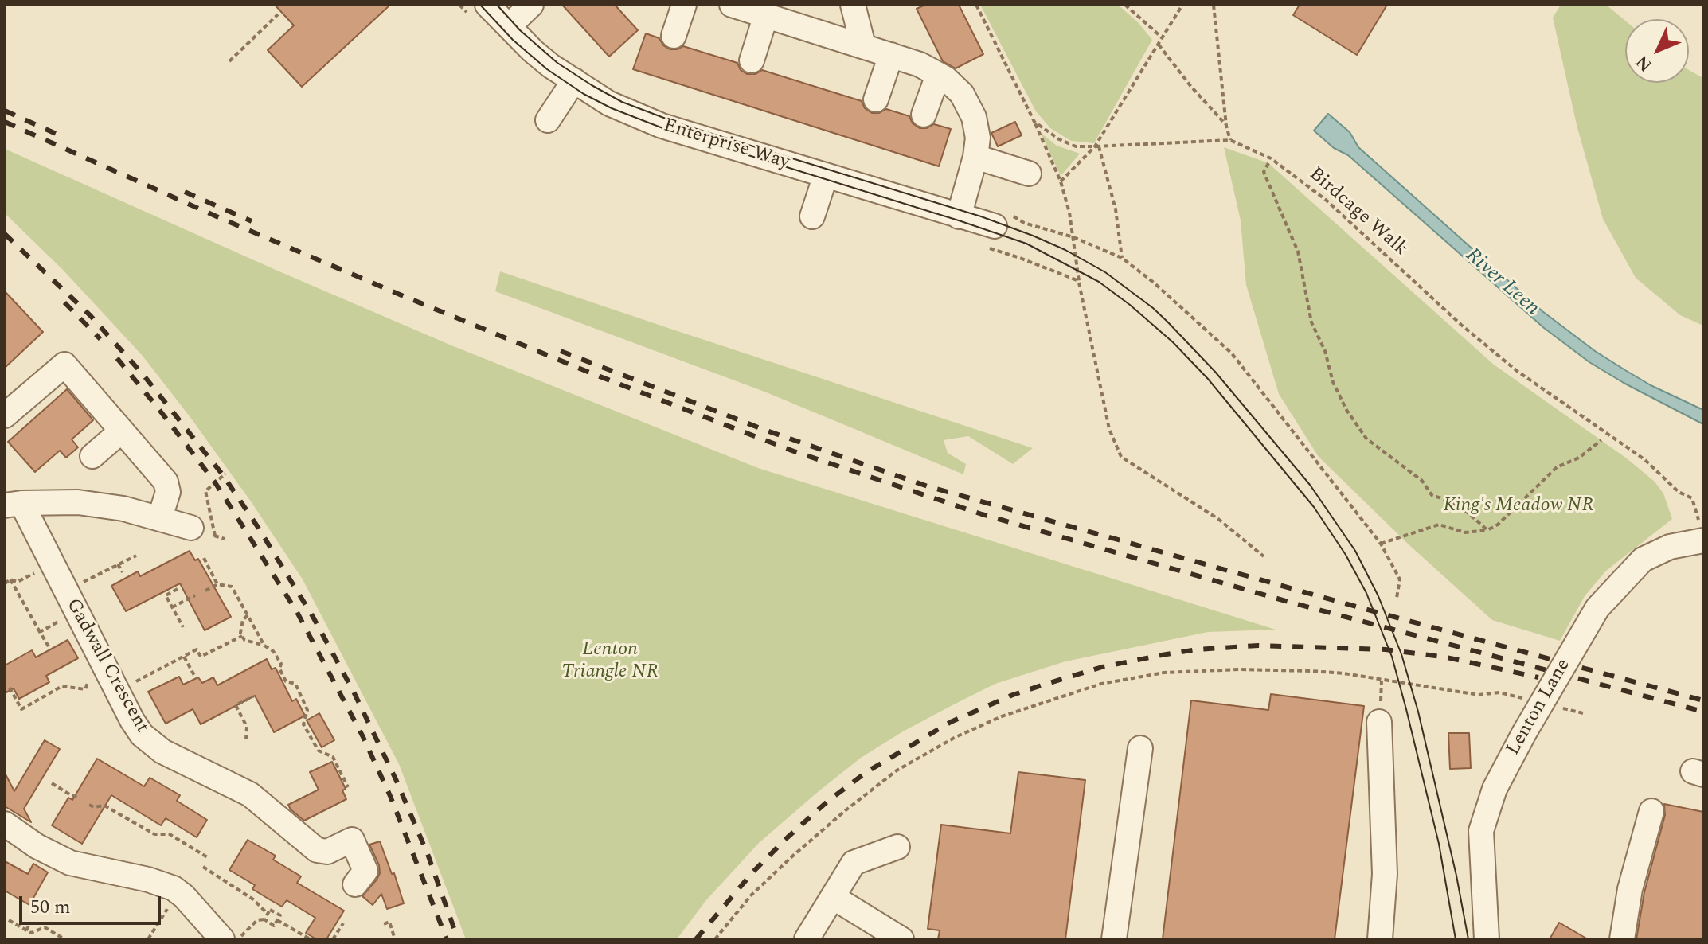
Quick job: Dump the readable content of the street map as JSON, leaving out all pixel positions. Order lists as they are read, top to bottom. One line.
{"streets":{"street":["Enterprise Way","Gadwall Crescent","Lenton Lane"],"path":["Birdcage Walk"]},"crossings":[["Birdcage Walk","Lenton Lane"]],"water":["River Leen"],"parks":["King's Meadow NR","Lenton Triangle NR"],"scale_bar":"50 m","north":"bottom left"}
